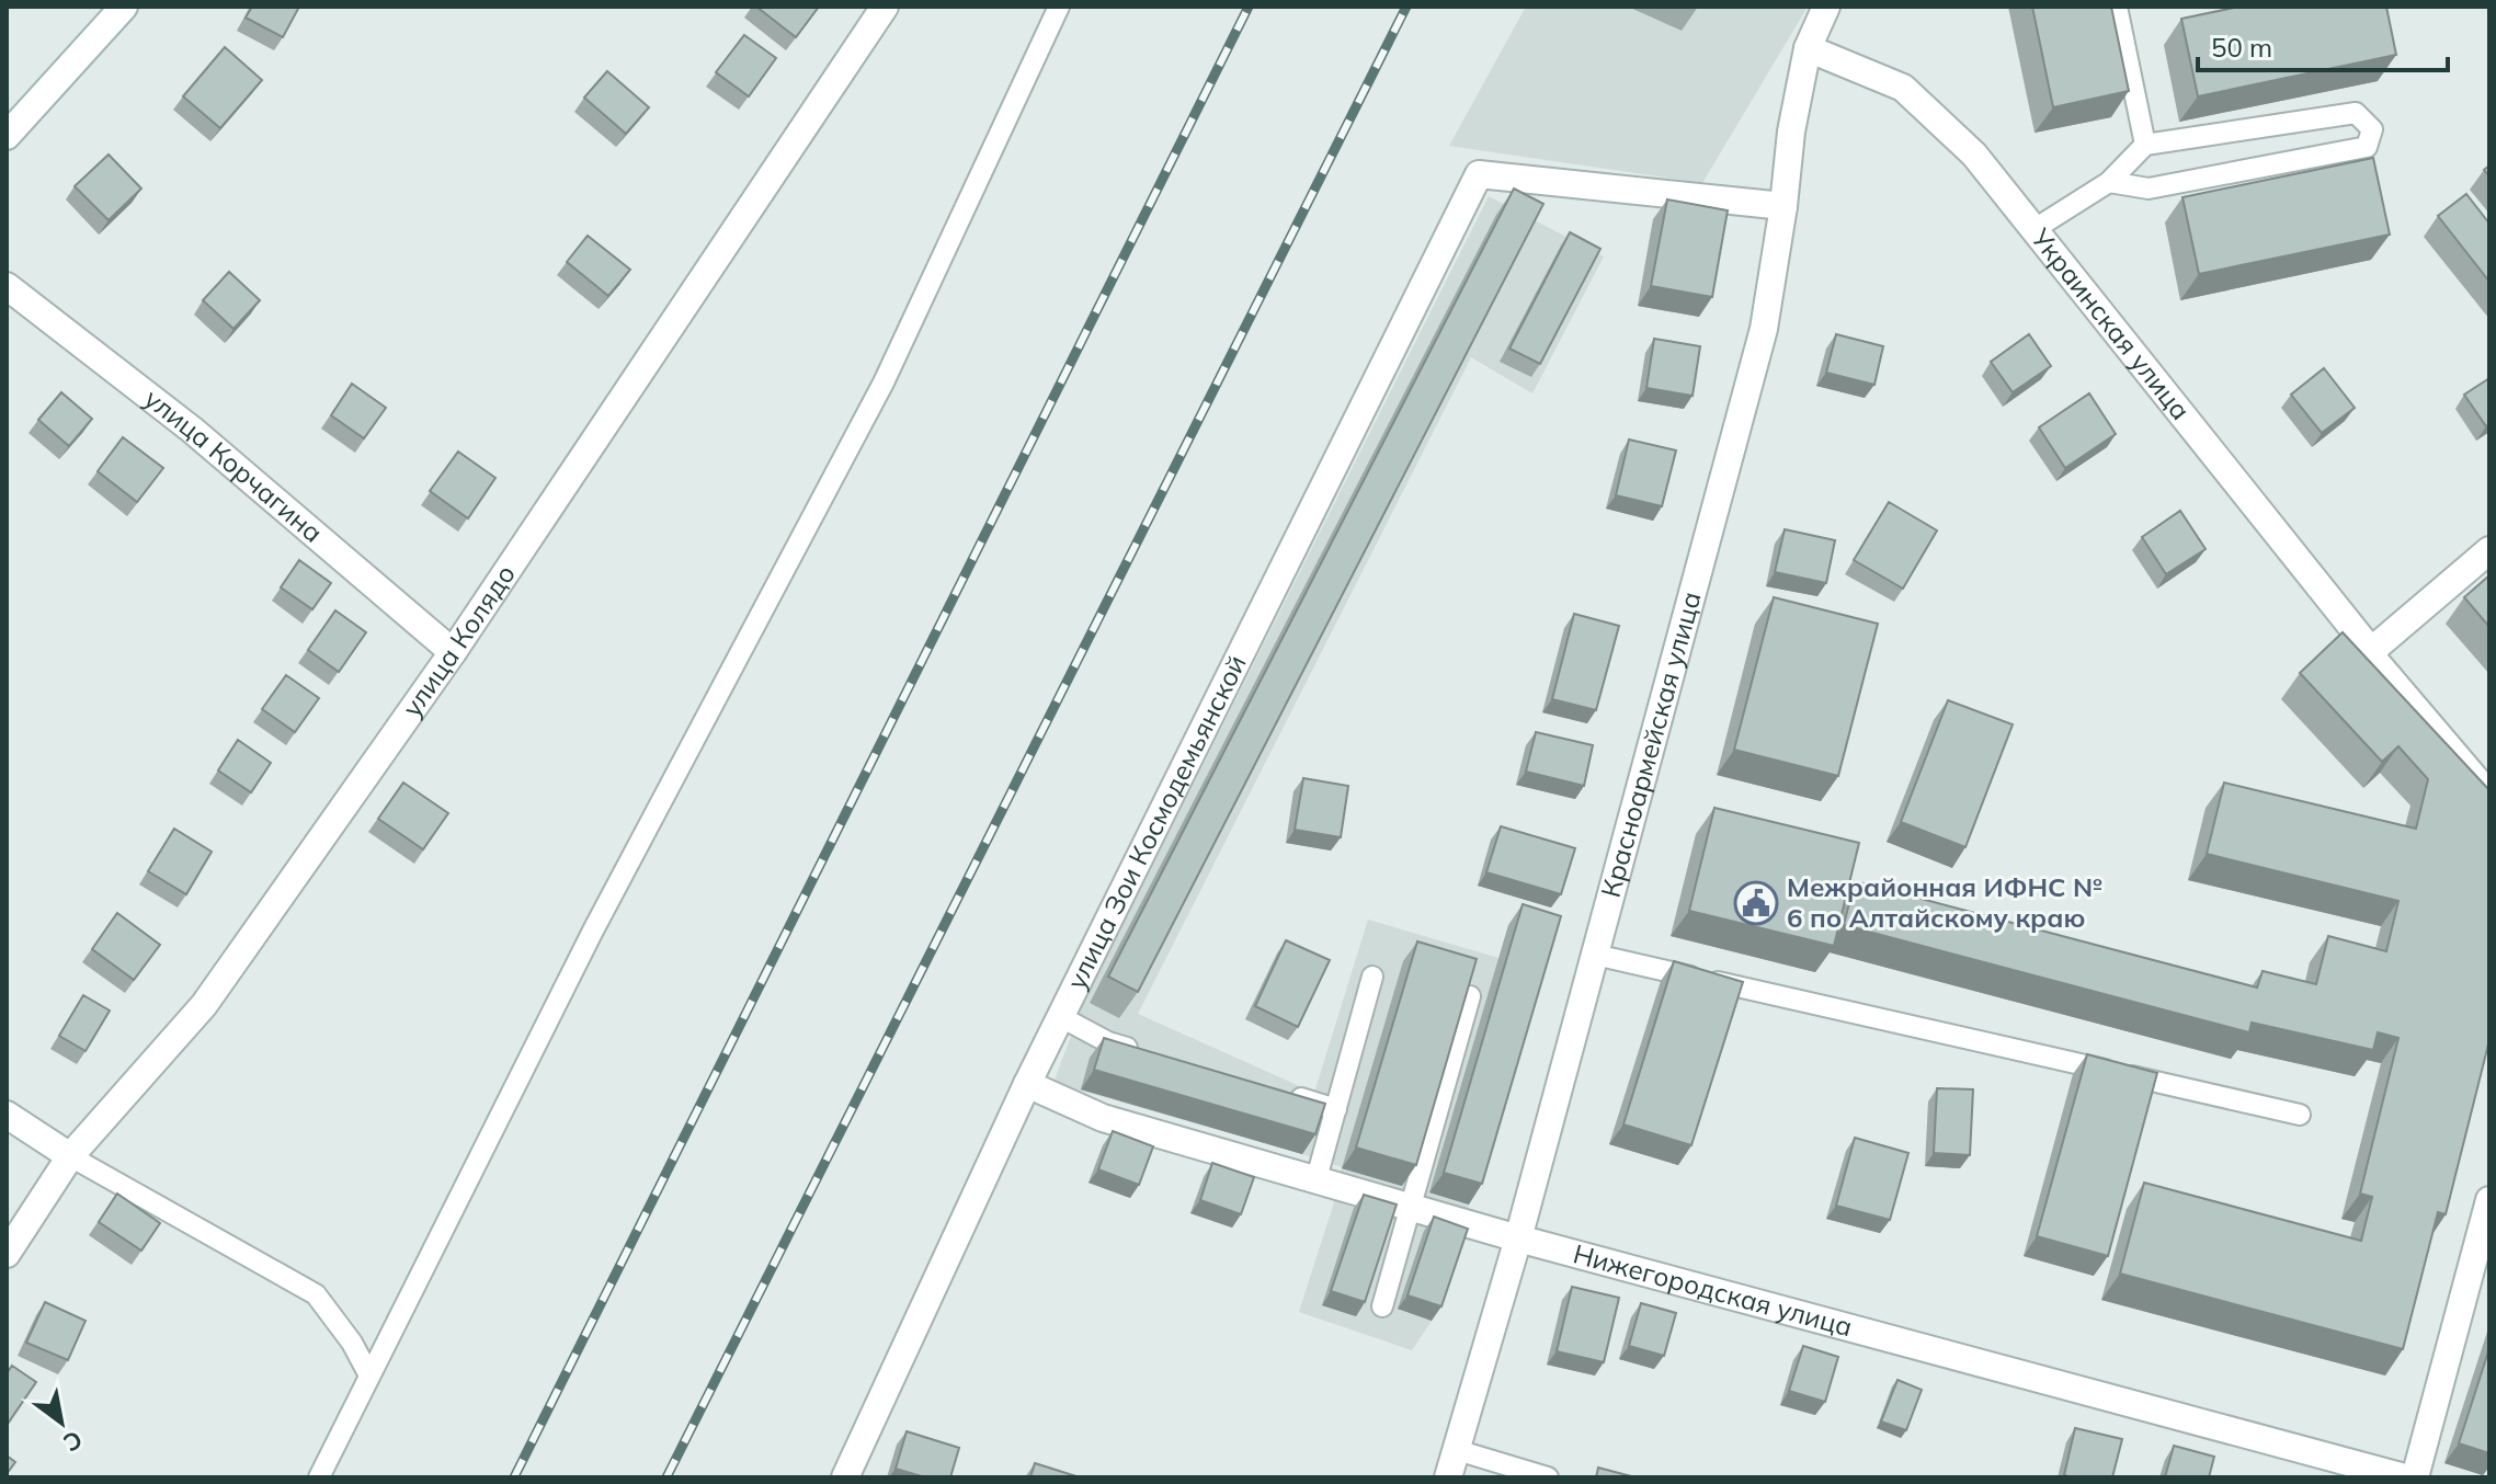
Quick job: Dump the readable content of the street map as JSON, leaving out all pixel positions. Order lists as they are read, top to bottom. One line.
{"streets":{"street":["Украинская улица","улица Корчагина","улица Колядо","Красноармейская улица","улица Зои Космодемьянской","Нижегородская улица"]},"crossings":[["Украинская улица","Красноармейская улица"],["улица Корчагина","улица Колядо"],["Красноармейская улица","улица Зои Космодемьянской"],["Красноармейская улица","Нижегородская улица"],["улица Зои Космодемьянской","Нижегородская улица"]],"places":{"public building":["Межрайонная ИФНС № 6 по Алтайскому краю"]},"scale_bar":"50 m","north":"bottom right"}
